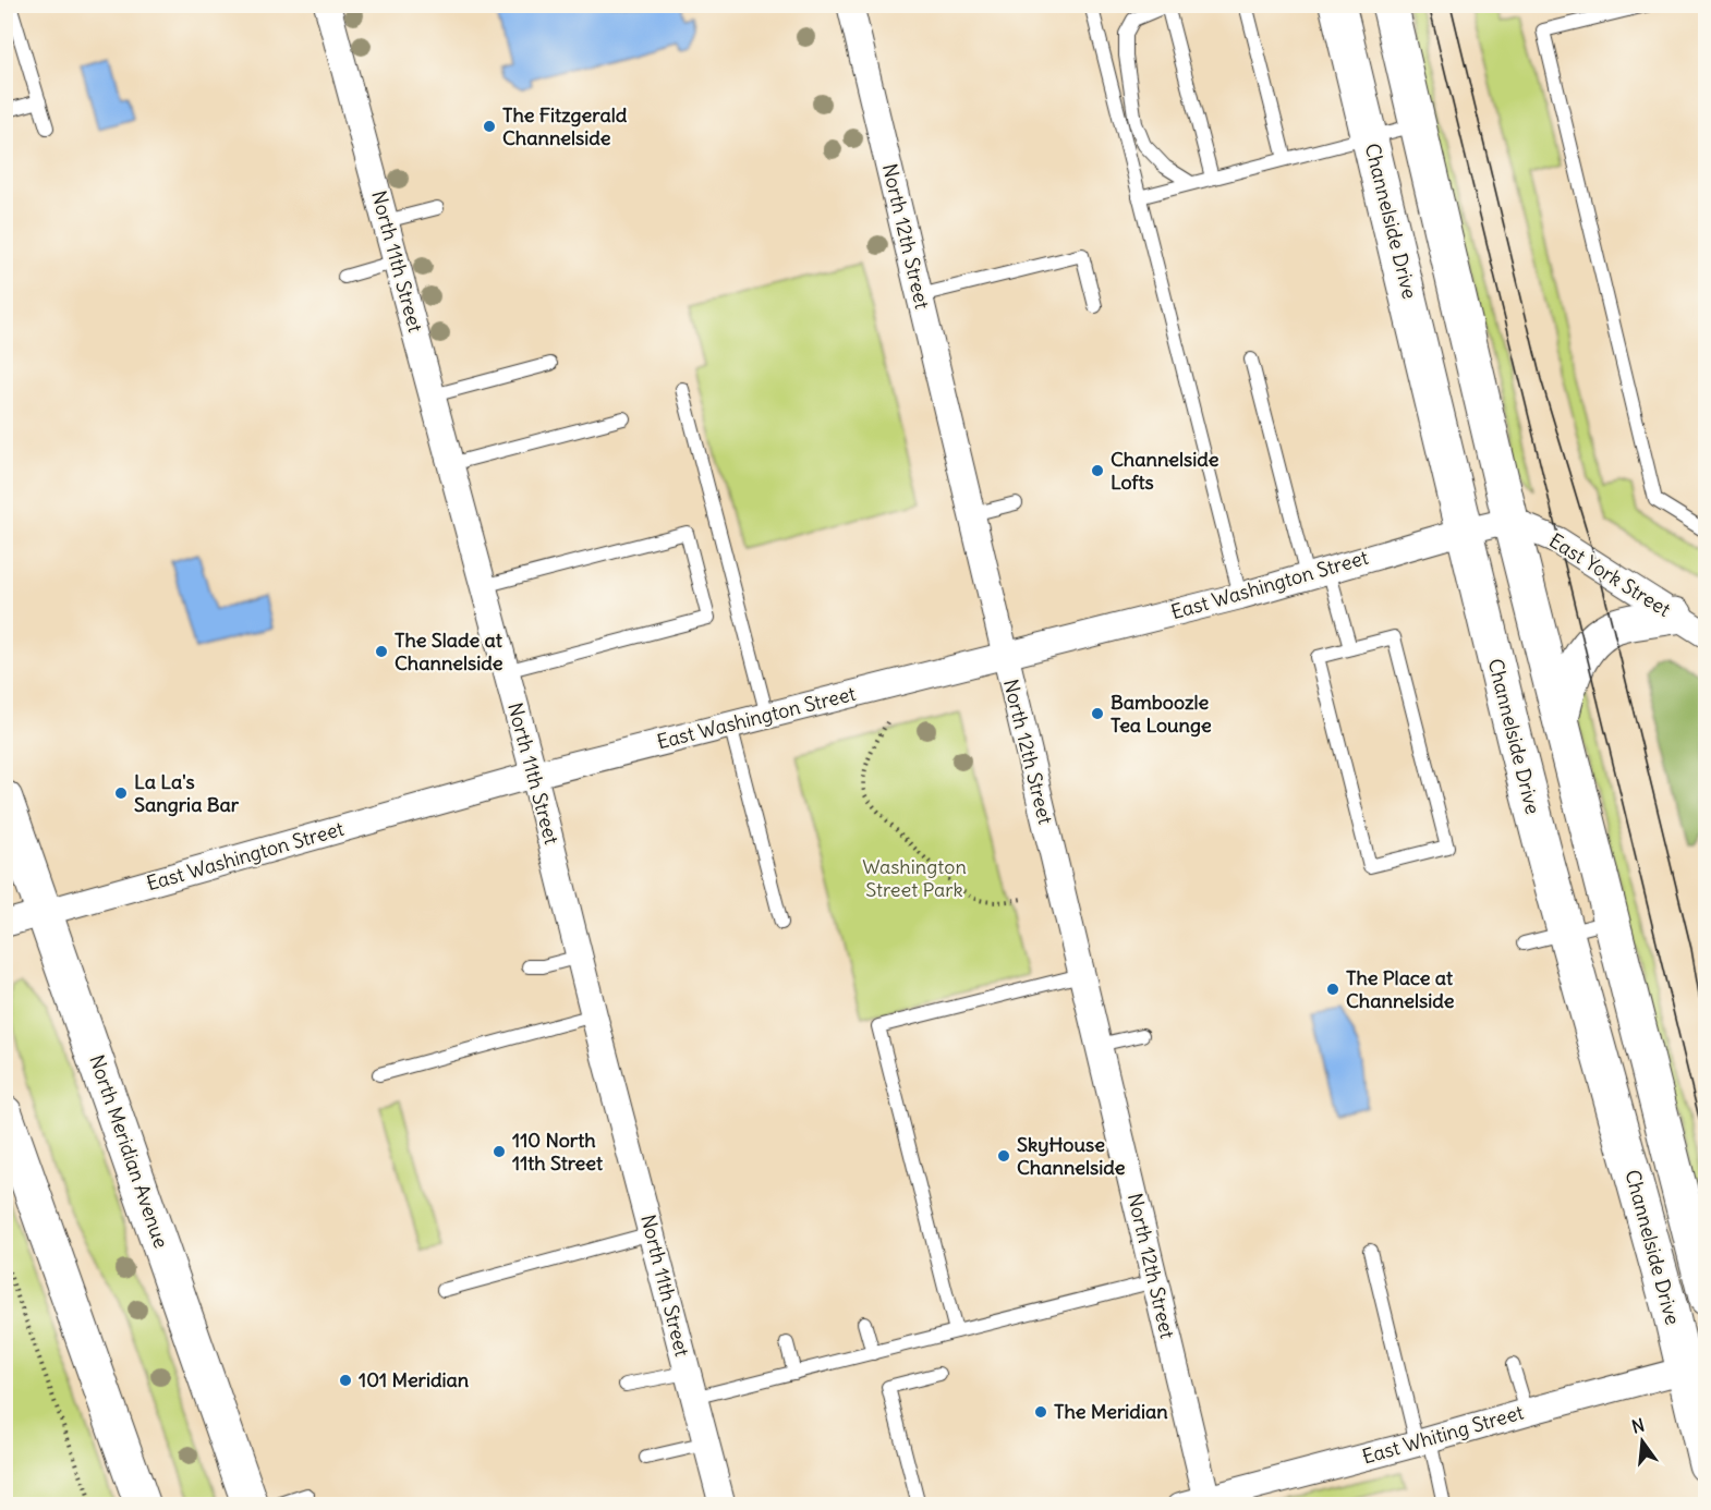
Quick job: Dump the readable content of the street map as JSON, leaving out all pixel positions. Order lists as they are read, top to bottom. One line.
{"streets":{"main road":["Channelside Drive","North Meridian Avenue"],"street":["North 12th Street","North 11th Street","East York Street","East Washington Street","East Whiting Street"]},"crossings":[["Channelside Drive","East York Street"],["Channelside Drive","East Washington Street"],["Channelside Drive","East Whiting Street"],["North 12th Street","East Washington Street"],["North 12th Street","East Whiting Street"],["North 11th Street","East Washington Street"],["East York Street","East Washington Street"],["East Washington Street","North Meridian Avenue"]],"parks":["Washington Street Park"],"places":["The Fitzgerald Channelside","Channelside Lofts","The Slade at Channelside","Bamboozle Tea Lounge","La La's Sangria Bar","The Place at Channelside","110 North 11th Street","SkyHouse Channelside","101 Meridian","The Meridian"],"north":"top"}
